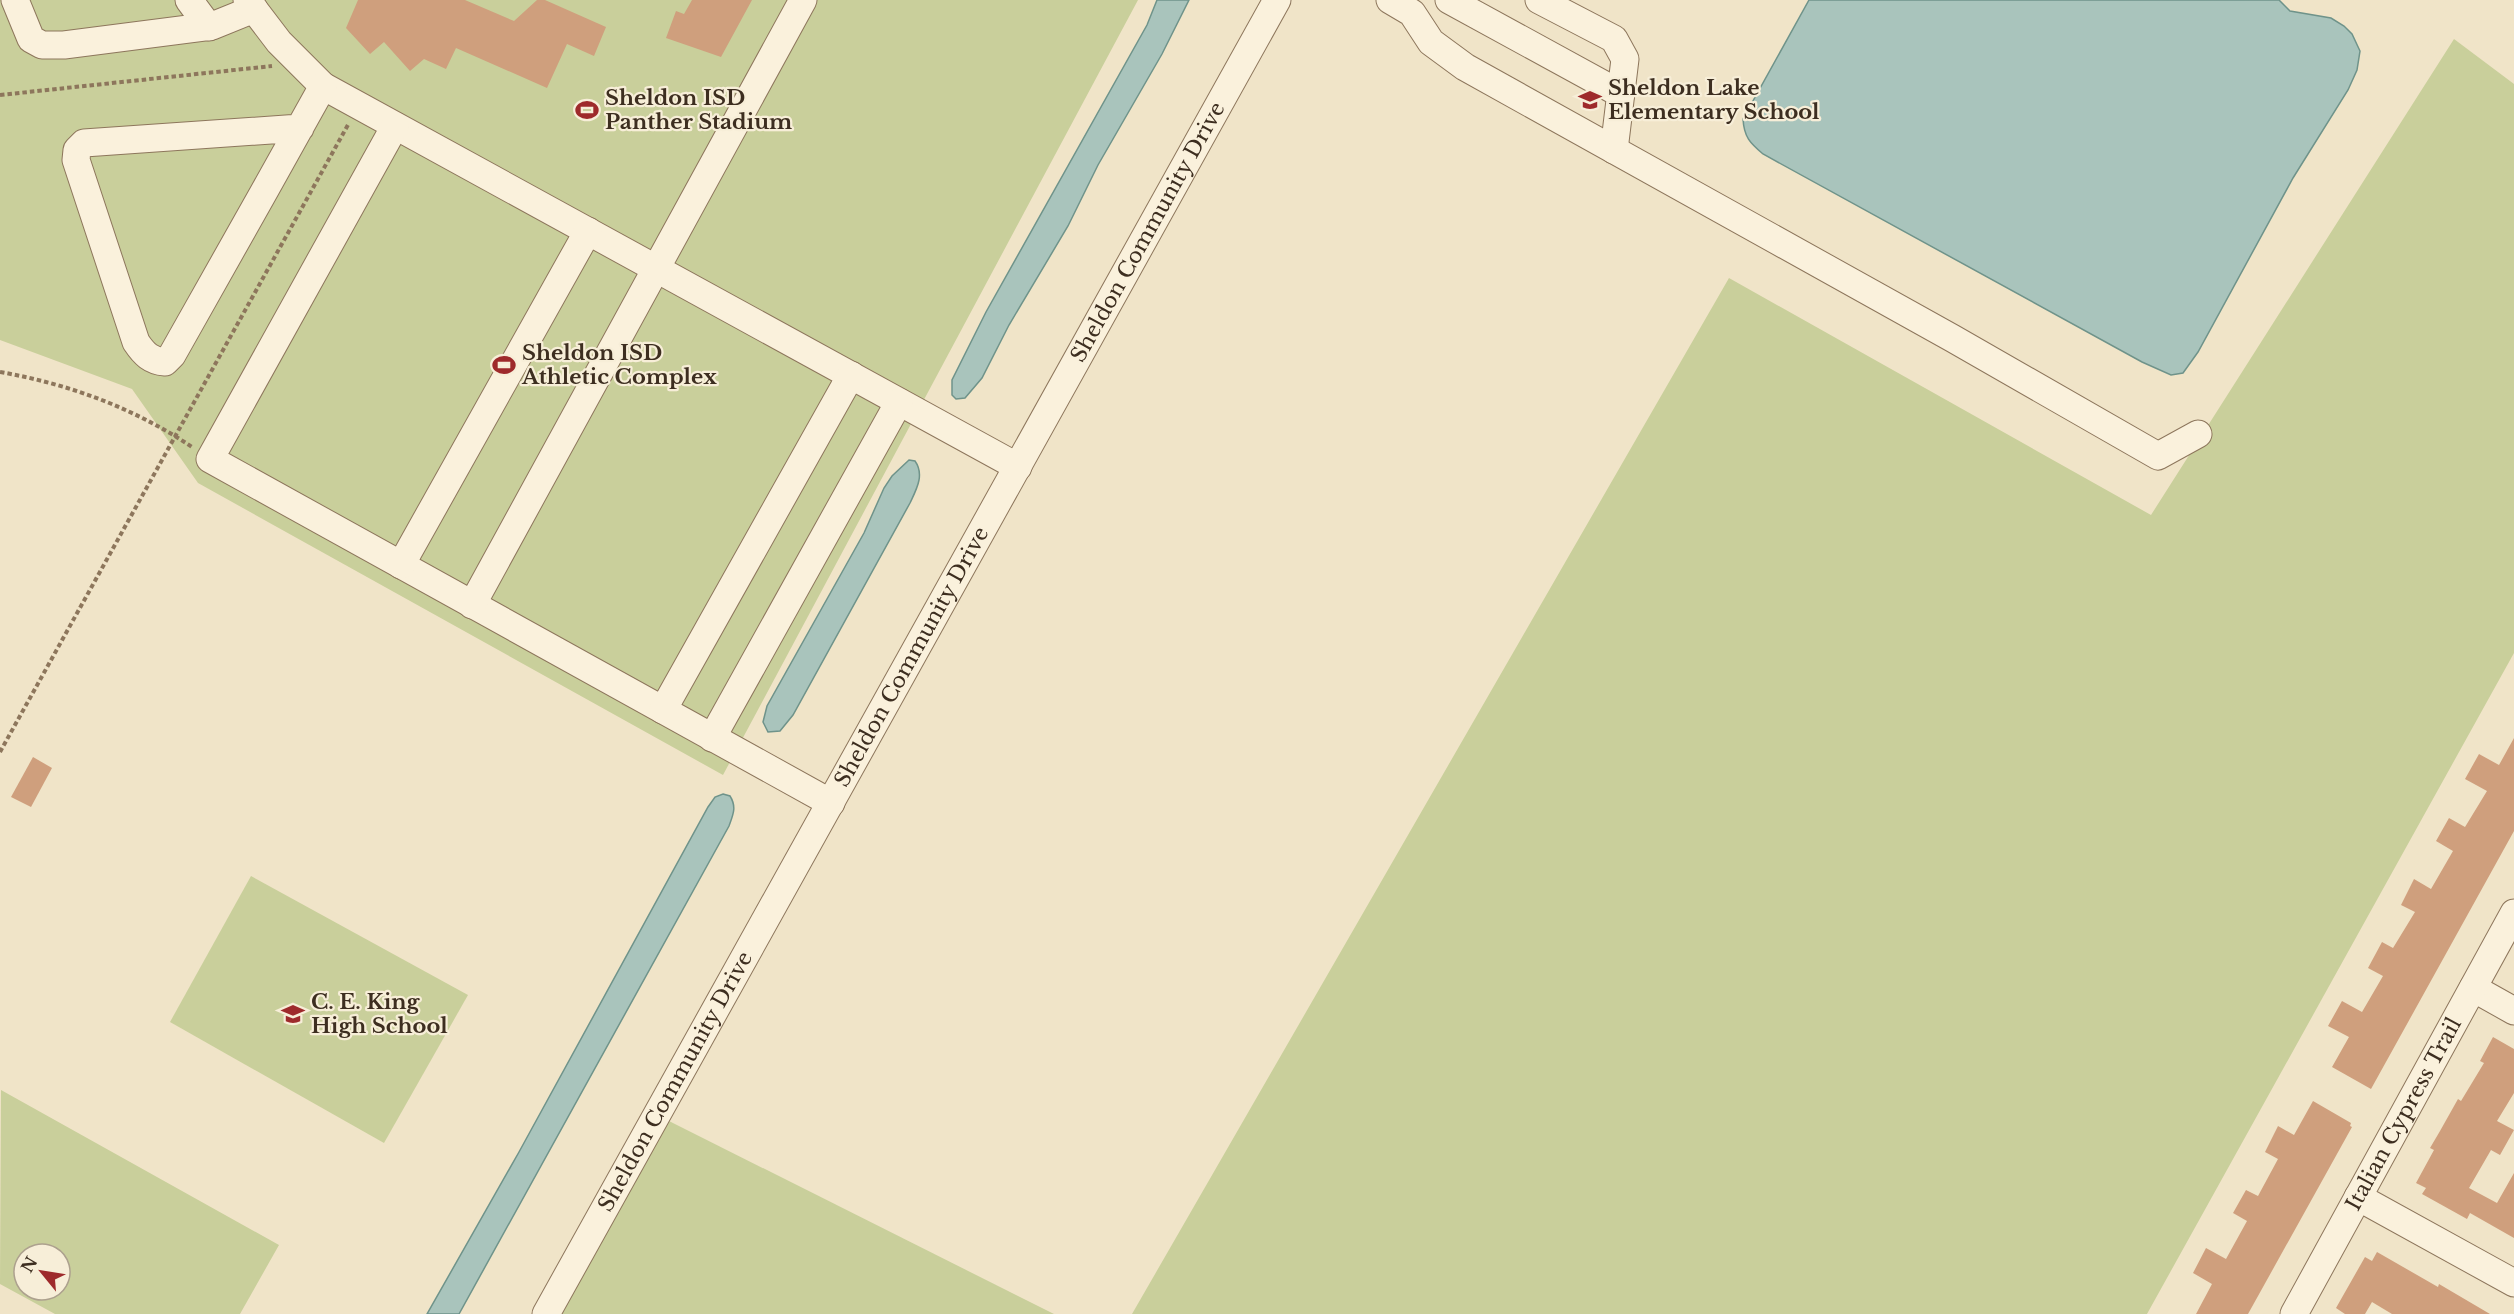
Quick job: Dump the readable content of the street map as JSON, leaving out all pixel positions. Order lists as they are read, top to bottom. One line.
{"streets":{"street":["Sheldon Community Drive","Italian Cypress Trail"]},"places":{"school or university":["Sheldon Lake Elementary School","C. E. King High School"],"sports":["Sheldon ISD Panther Stadium","Sheldon ISD Athletic Complex"]},"north":"top left"}
